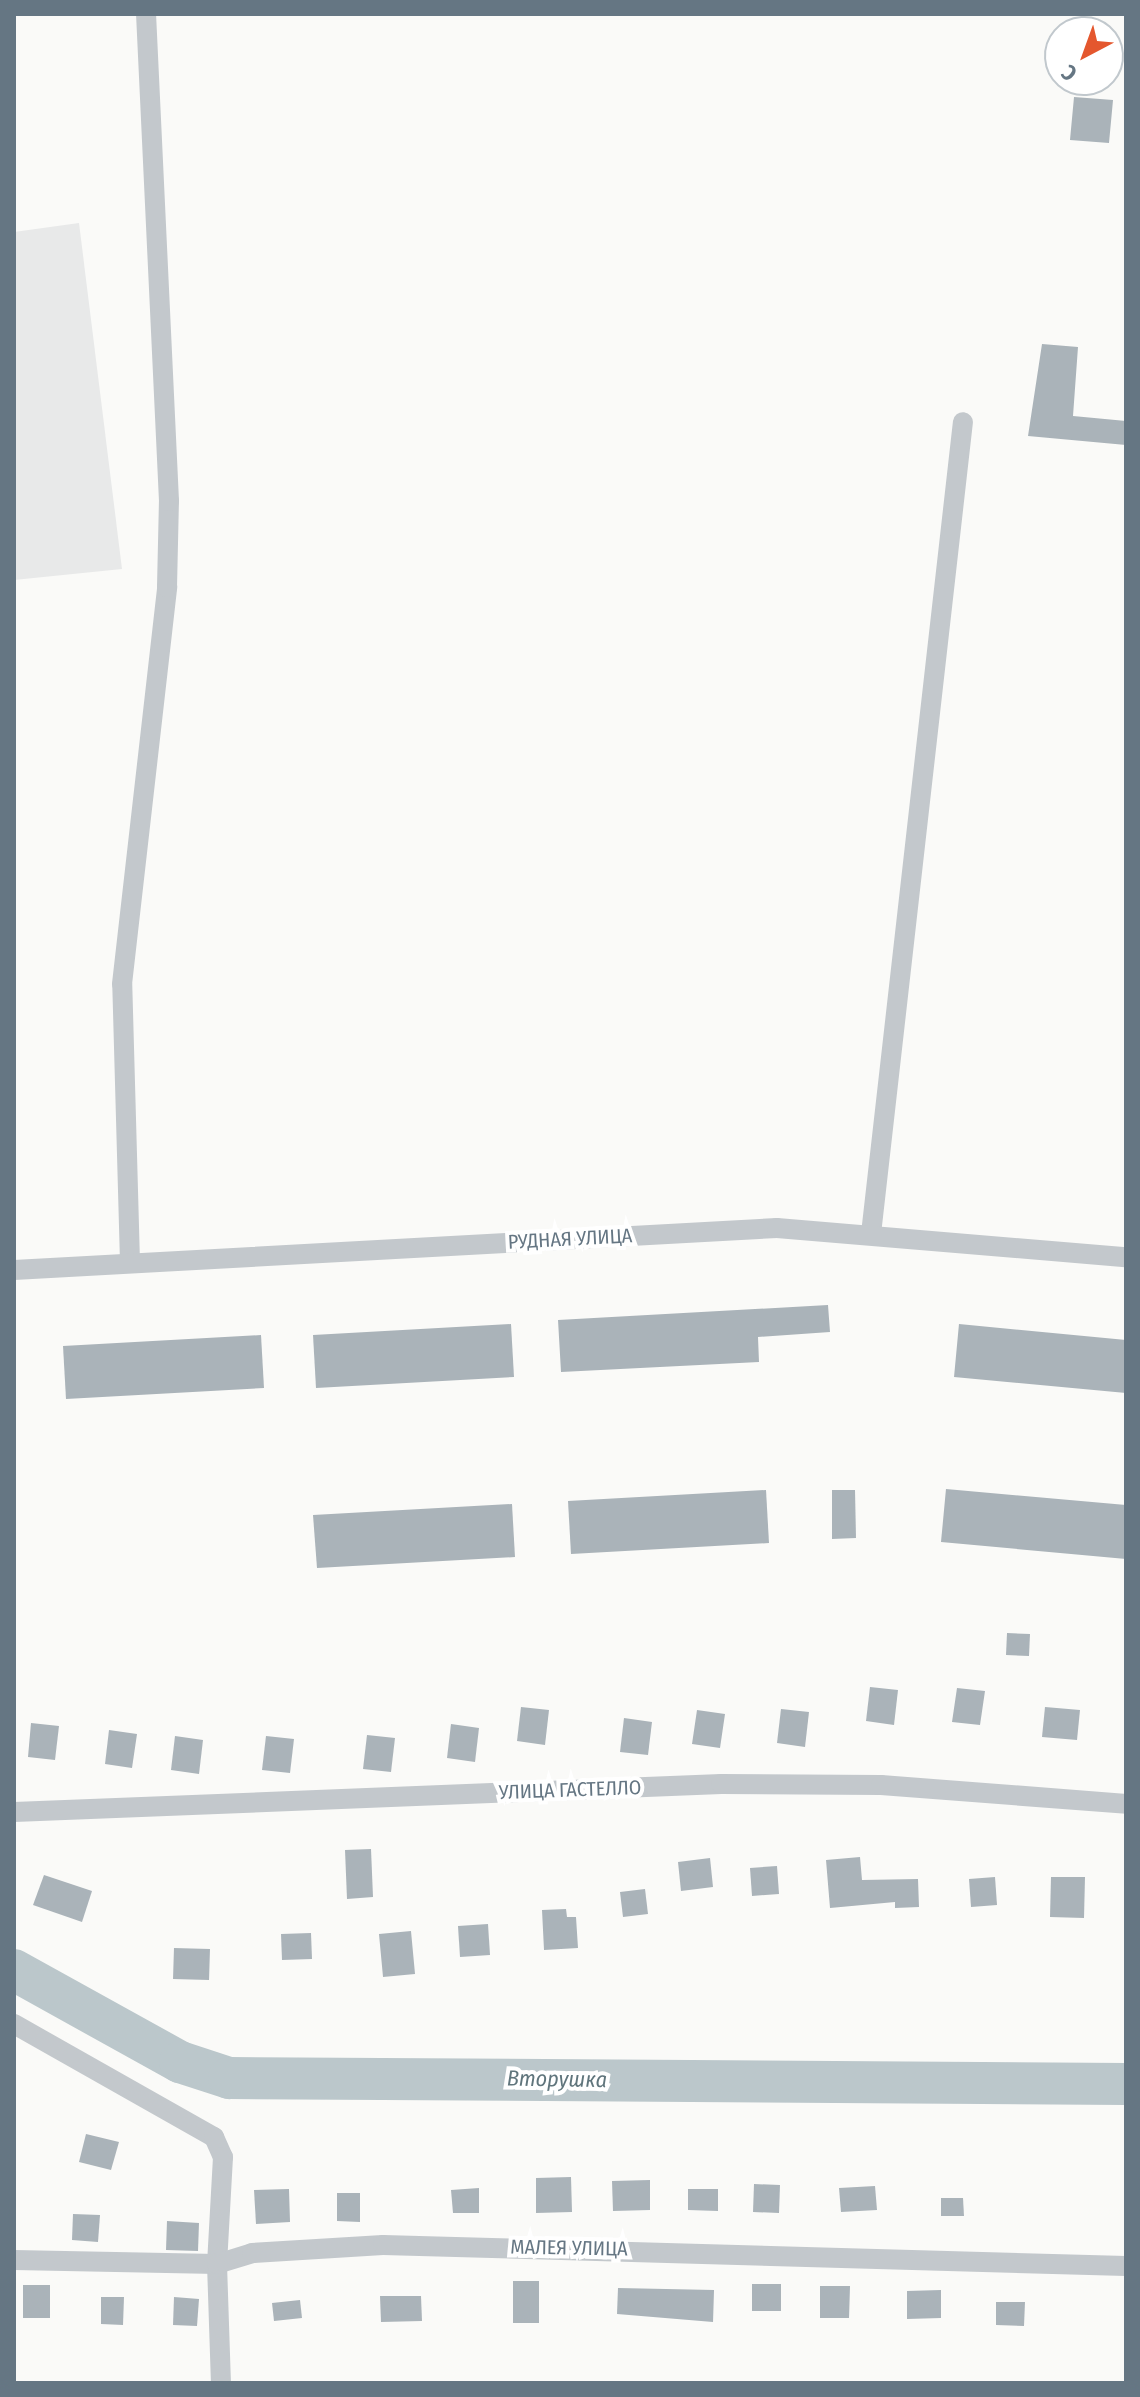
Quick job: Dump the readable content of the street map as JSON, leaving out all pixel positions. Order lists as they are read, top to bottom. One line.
{"streets":{"street":["РУДНАЯ УЛИЦА","УЛИЦА ГАСТЕЛЛО","МАЛЕЯ УЛИЦА"]},"water":["Вторушка"],"north":"bottom left"}
